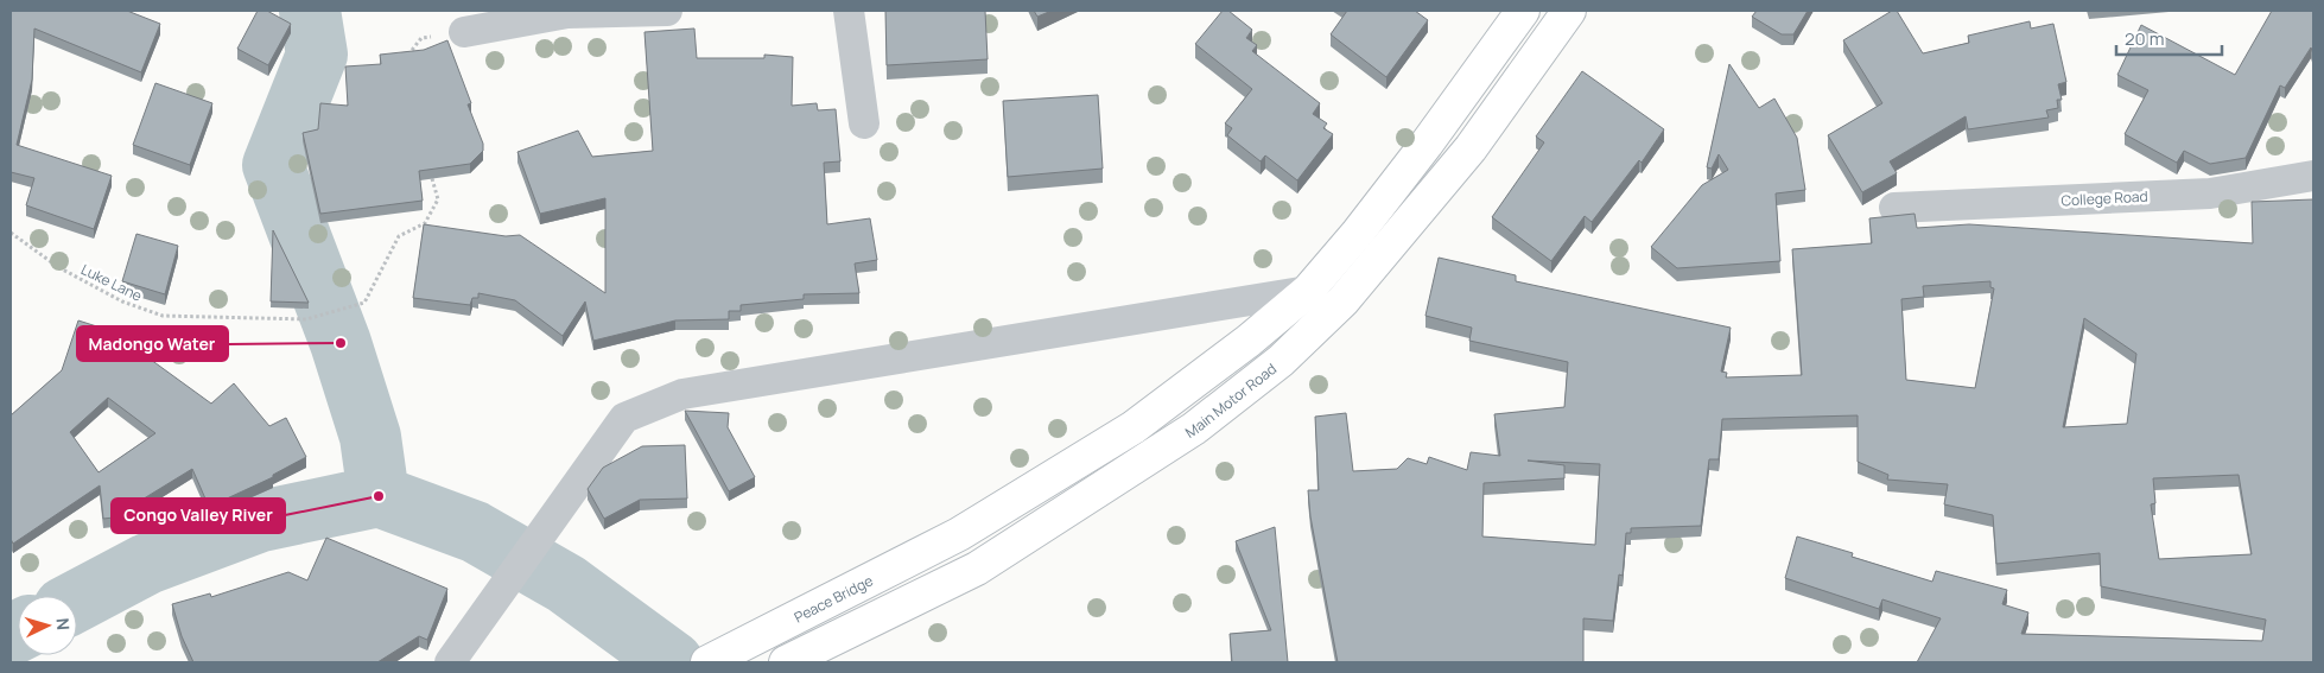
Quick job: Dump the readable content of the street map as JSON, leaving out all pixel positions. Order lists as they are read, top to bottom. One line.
{"streets":{"main road":["Main Motor Road","Peace Bridge"],"street":["College Road"],"path":["Luke Lane"]},"places":["Madongo Water","Congo Valley River"],"scale_bar":"20 m","north":"right"}
